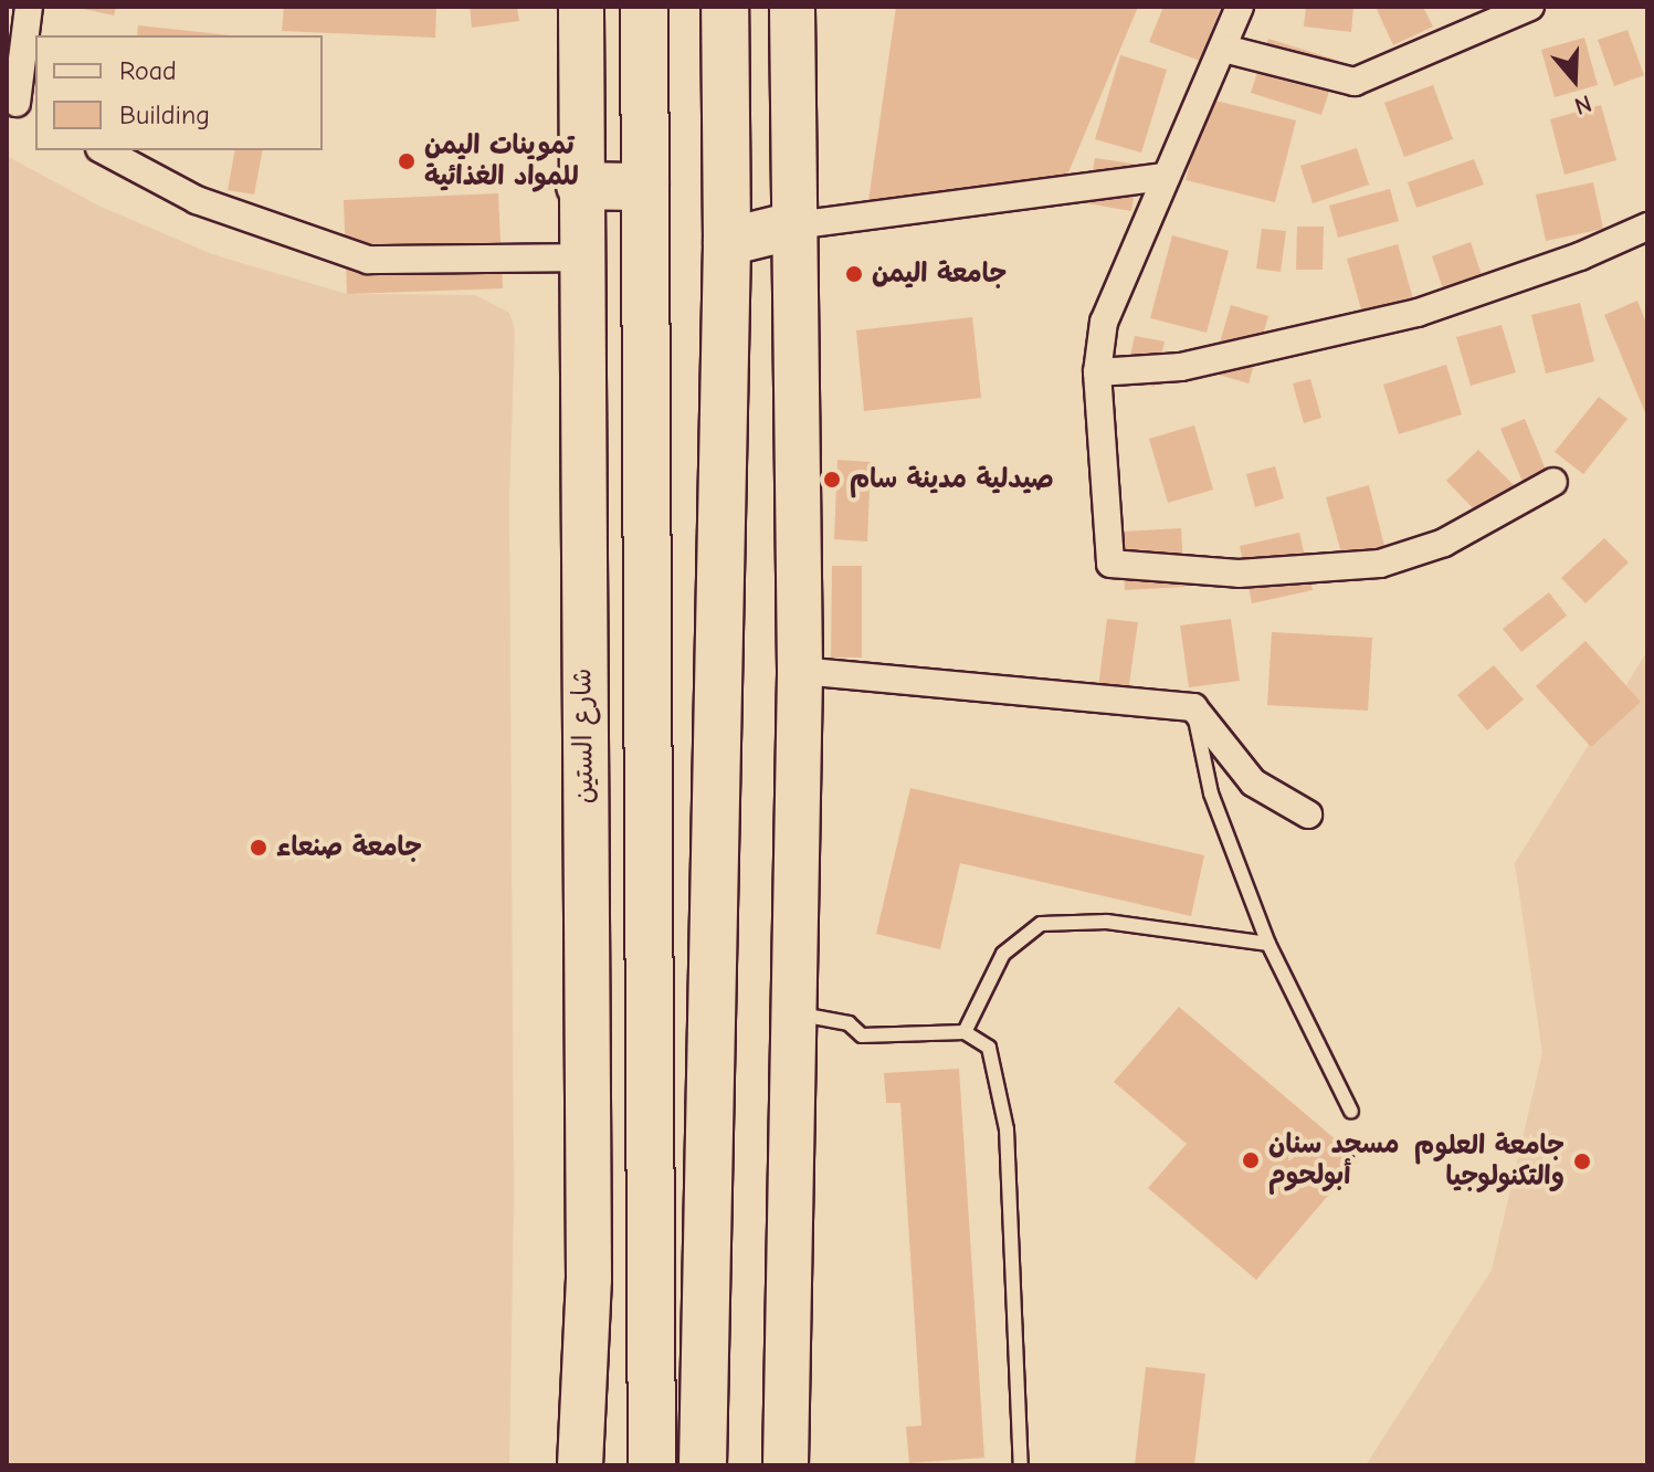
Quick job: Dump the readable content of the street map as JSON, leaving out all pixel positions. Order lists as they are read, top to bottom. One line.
{"streets":{"main road":["شارع الستين"]},"places":["تموينات اليمن للمواد الغذائية","جامعة اليمن","صيدلية مدينة سام","جامعة صنعاء","مسجد سنان أبولحوم","جامعة العلوم والتكنولوجيا"],"legend":["Road","Building"],"north":"bottom"}
